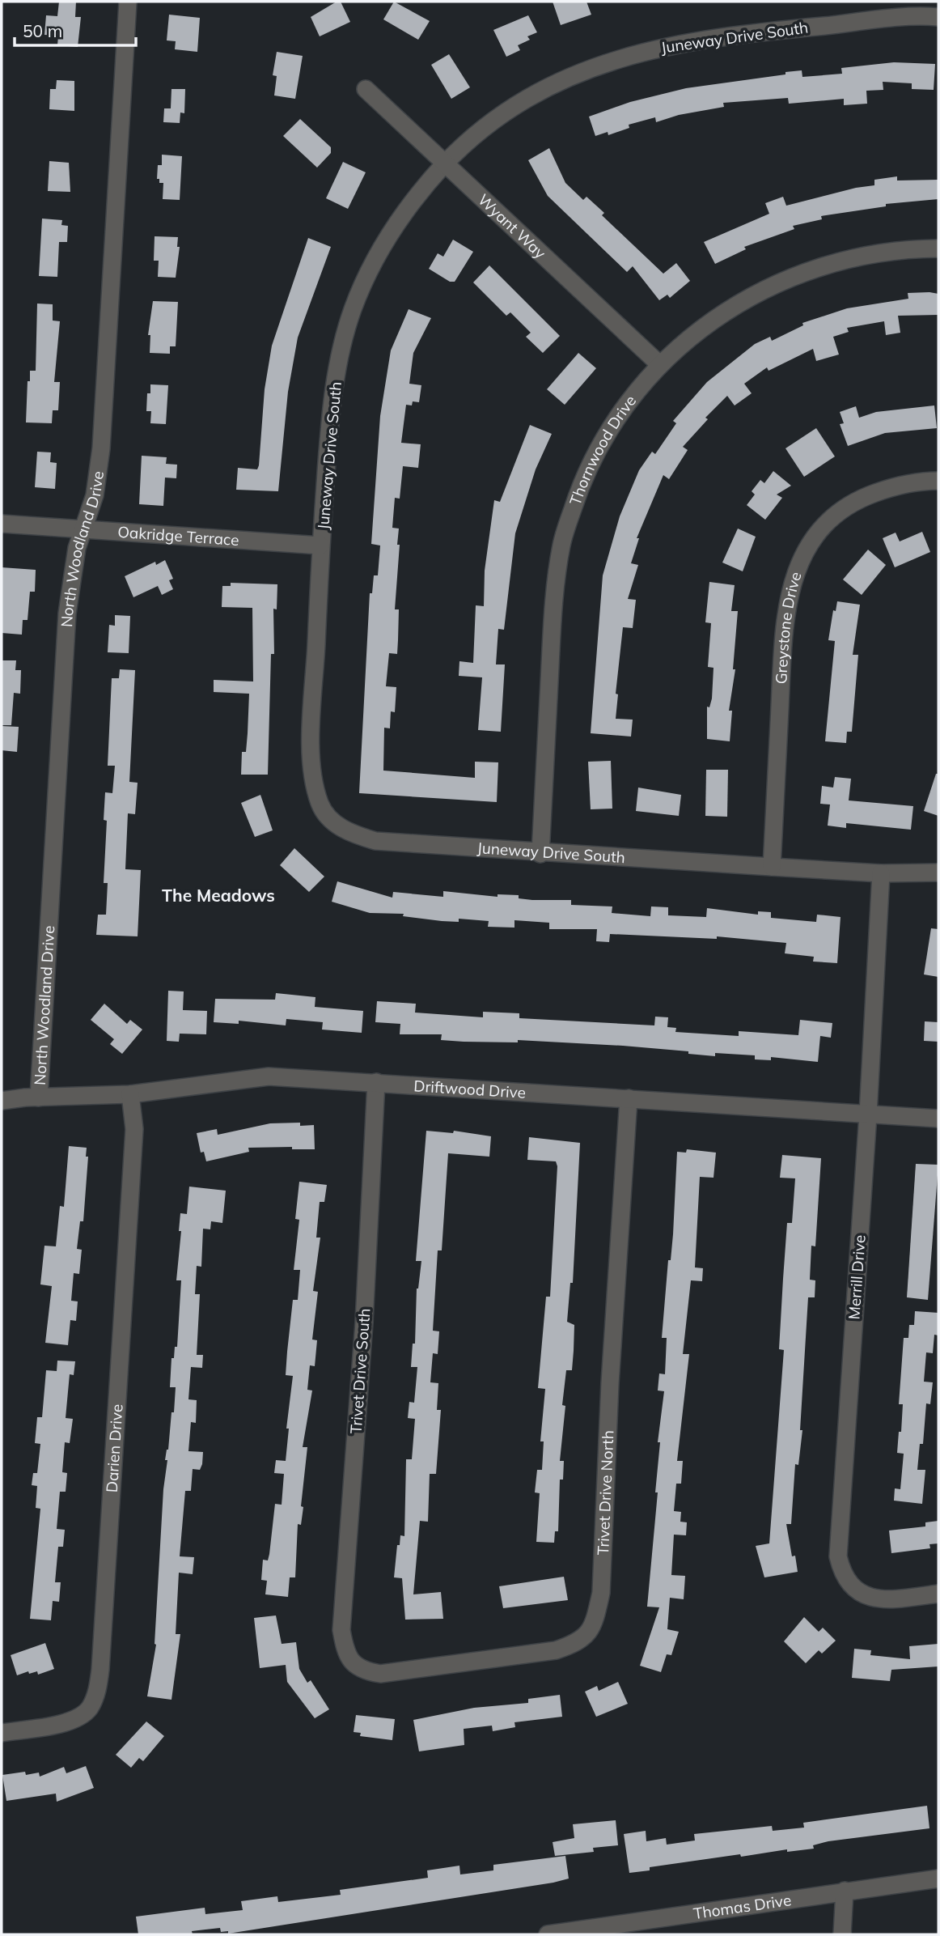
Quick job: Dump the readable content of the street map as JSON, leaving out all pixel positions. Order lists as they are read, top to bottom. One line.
{"streets":{"street":["Juneway Drive South","Wyant Way","Thornwood Drive","Oakridge Terrace","North Woodland Drive","Greystone Drive","Driftwood Drive","Merrill Drive","Trivet Drive South","Darien Drive","Trivet Drive North","Thomas Drive"]},"crossings":[["Juneway Drive South","Wyant Way"],["Juneway Drive South","Thornwood Drive"],["Juneway Drive South","Oakridge Terrace"],["Juneway Drive South","Greystone Drive"],["Juneway Drive South","Merrill Drive"],["Wyant Way","Thornwood Drive"],["Oakridge Terrace","North Woodland Drive"],["North Woodland Drive","Driftwood Drive"],["Driftwood Drive","Merrill Drive"],["Driftwood Drive","Trivet Drive South"],["Driftwood Drive","Darien Drive"],["Driftwood Drive","Trivet Drive North"],["Trivet Drive South","Trivet Drive North"]],"districts":["The Meadows"],"scale_bar":"50 m"}
